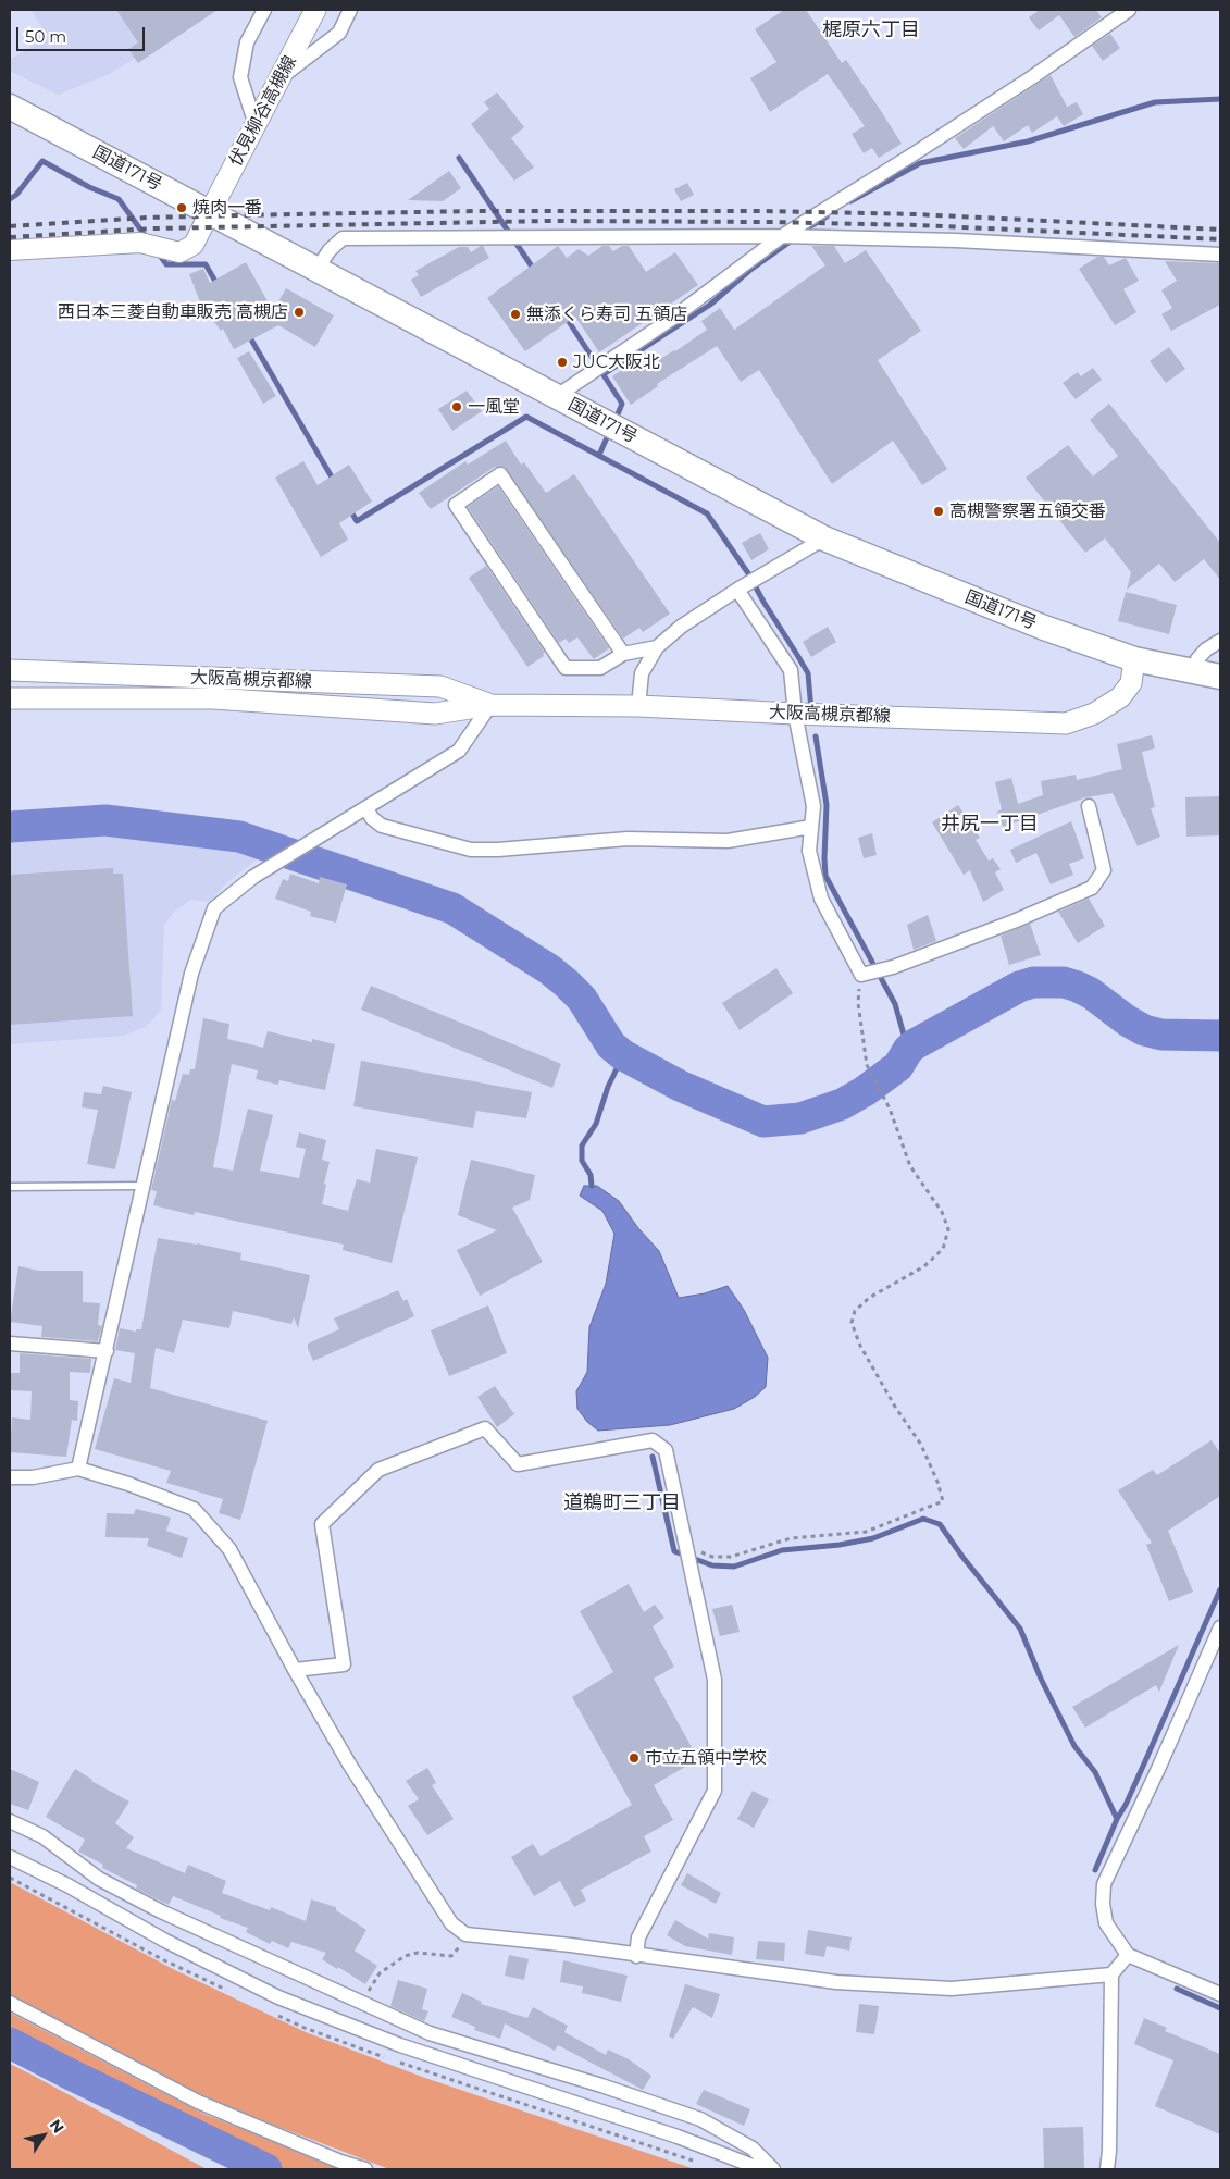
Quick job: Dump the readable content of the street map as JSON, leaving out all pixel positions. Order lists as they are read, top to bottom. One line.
{"streets":{"highway":["国道171号"],"main road":["伏見柳谷高槻線","大阪高槻京都線"]},"crossings":[["伏見柳谷高槻線","国道171号"],["国道171号","大阪高槻京都線"]],"districts":["梶原六丁目","井尻一丁目","道鵜町三丁目"],"places":["焼肉一番","西日本三菱自動車販売 高槻店","無添くら寿司 五領店","JUC大阪北","一風堂","高槻警察署五領交番","市立五領中学校"],"scale_bar":"50 m","north":"top right"}
